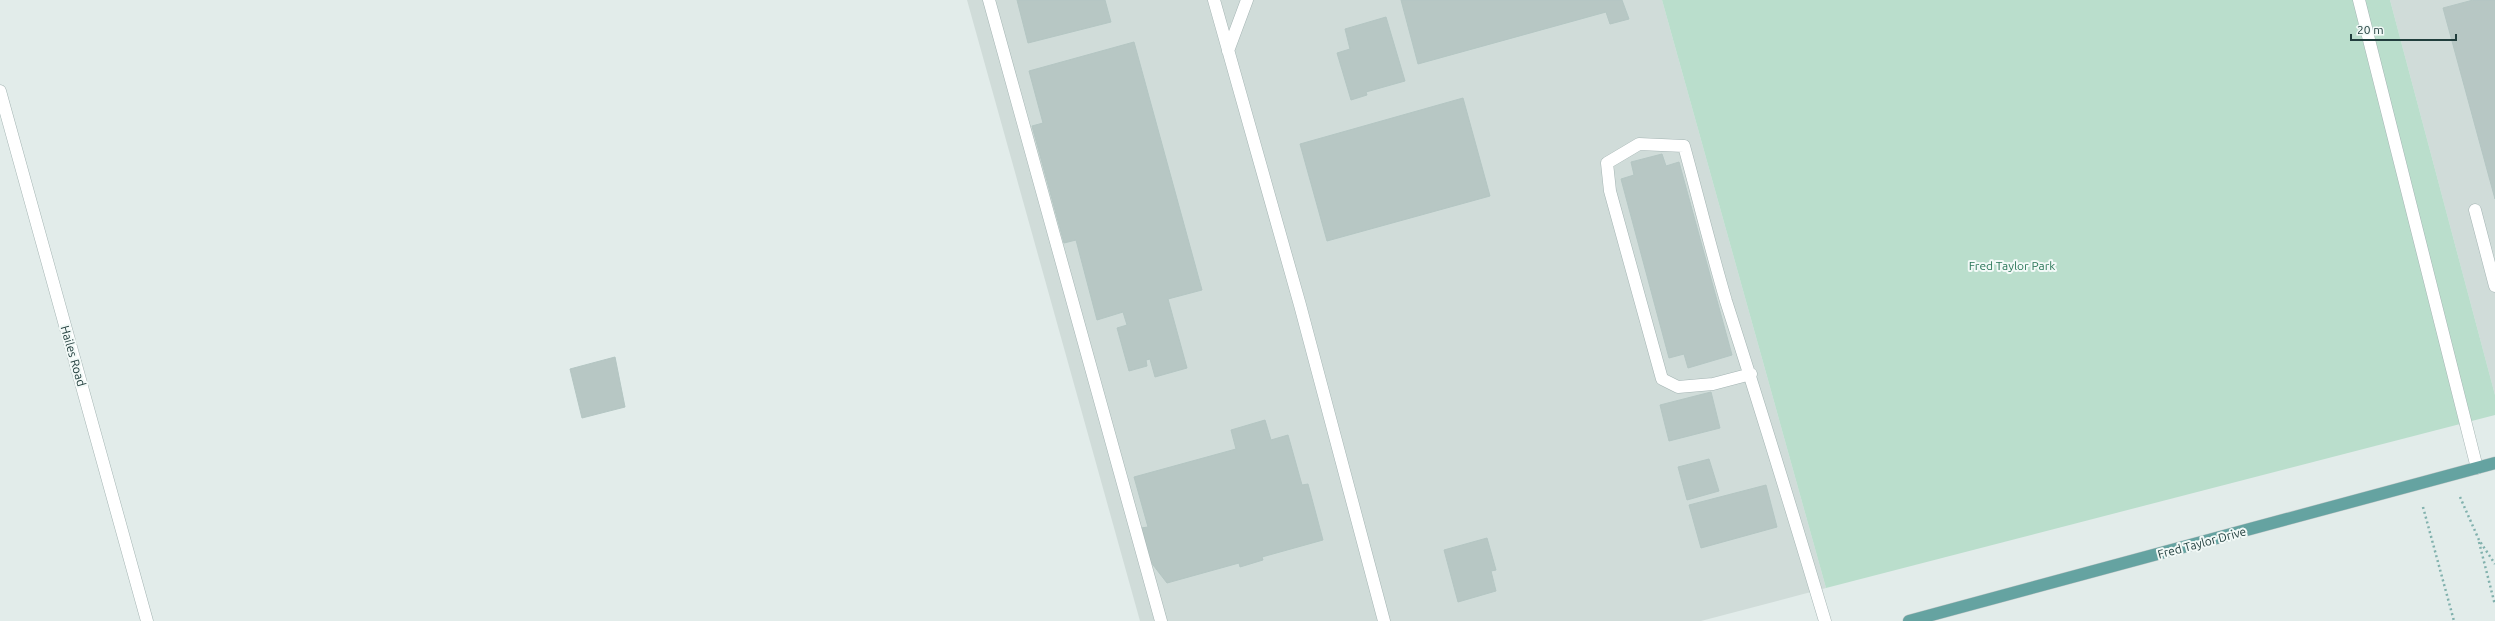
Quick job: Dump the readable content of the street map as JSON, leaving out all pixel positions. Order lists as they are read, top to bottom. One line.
{"streets":{"main road":["Fred Taylor Drive"],"street":["Hailes Road"]},"parks":["Fred Taylor Park"],"scale_bar":"20 m"}
